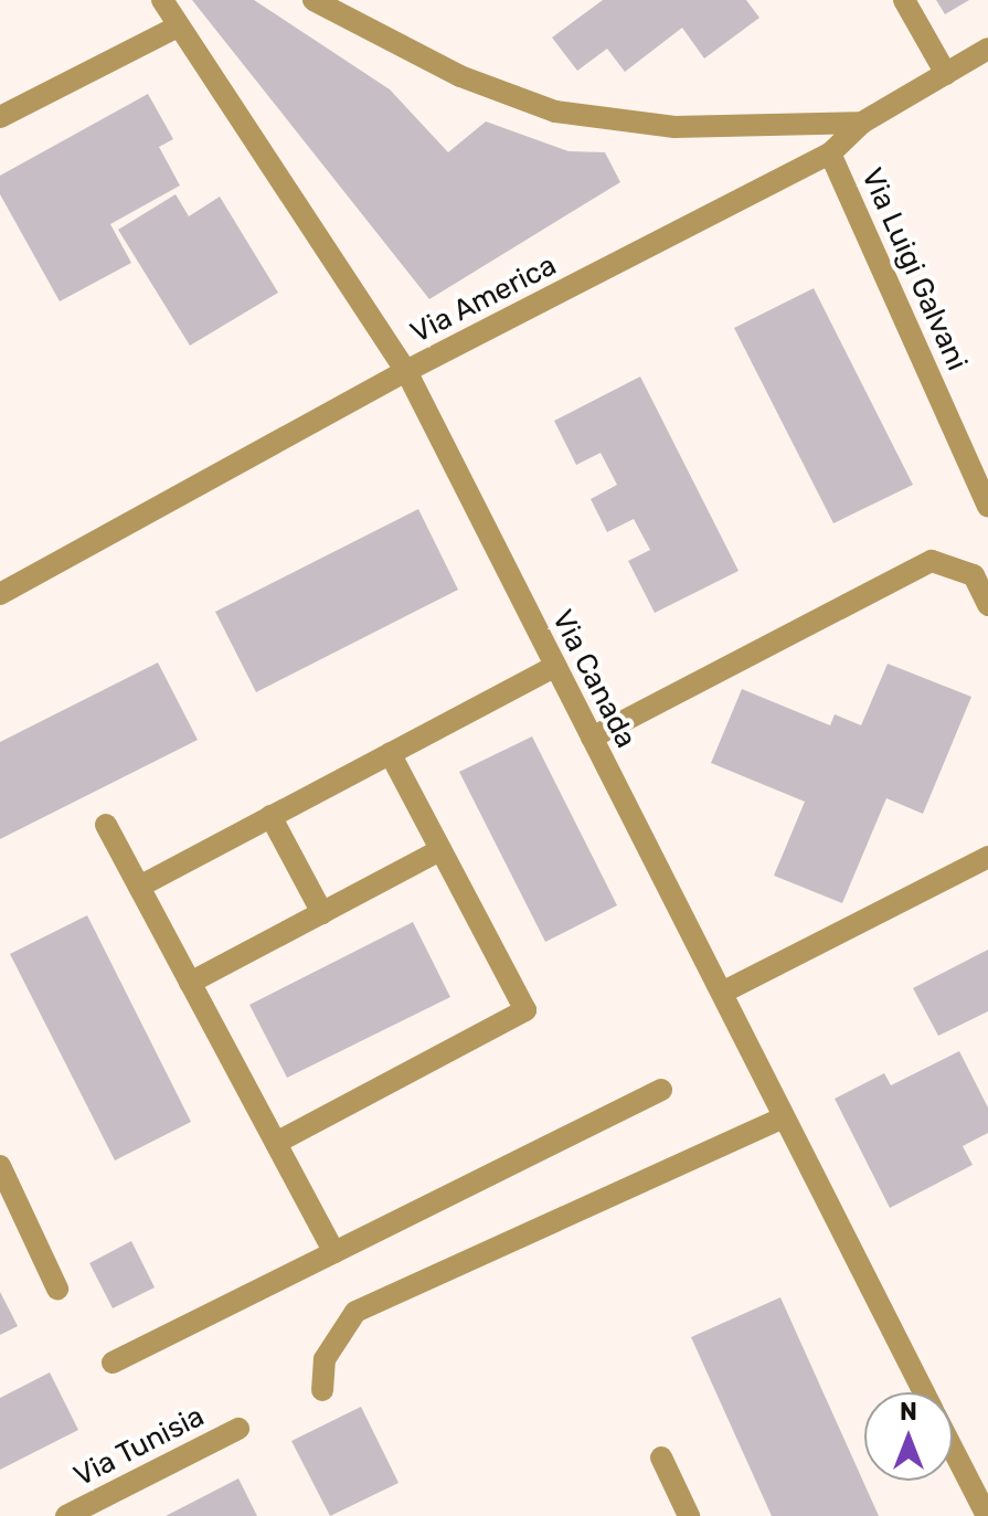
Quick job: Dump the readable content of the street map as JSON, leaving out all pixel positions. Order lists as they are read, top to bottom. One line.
{"streets":{"street":["Via Luigi Galvani","Via America","Via Canada","Via Tunisia"]},"crossings":[["Via Luigi Galvani","Via America"],["Via America","Via Canada"]],"north":"top"}
